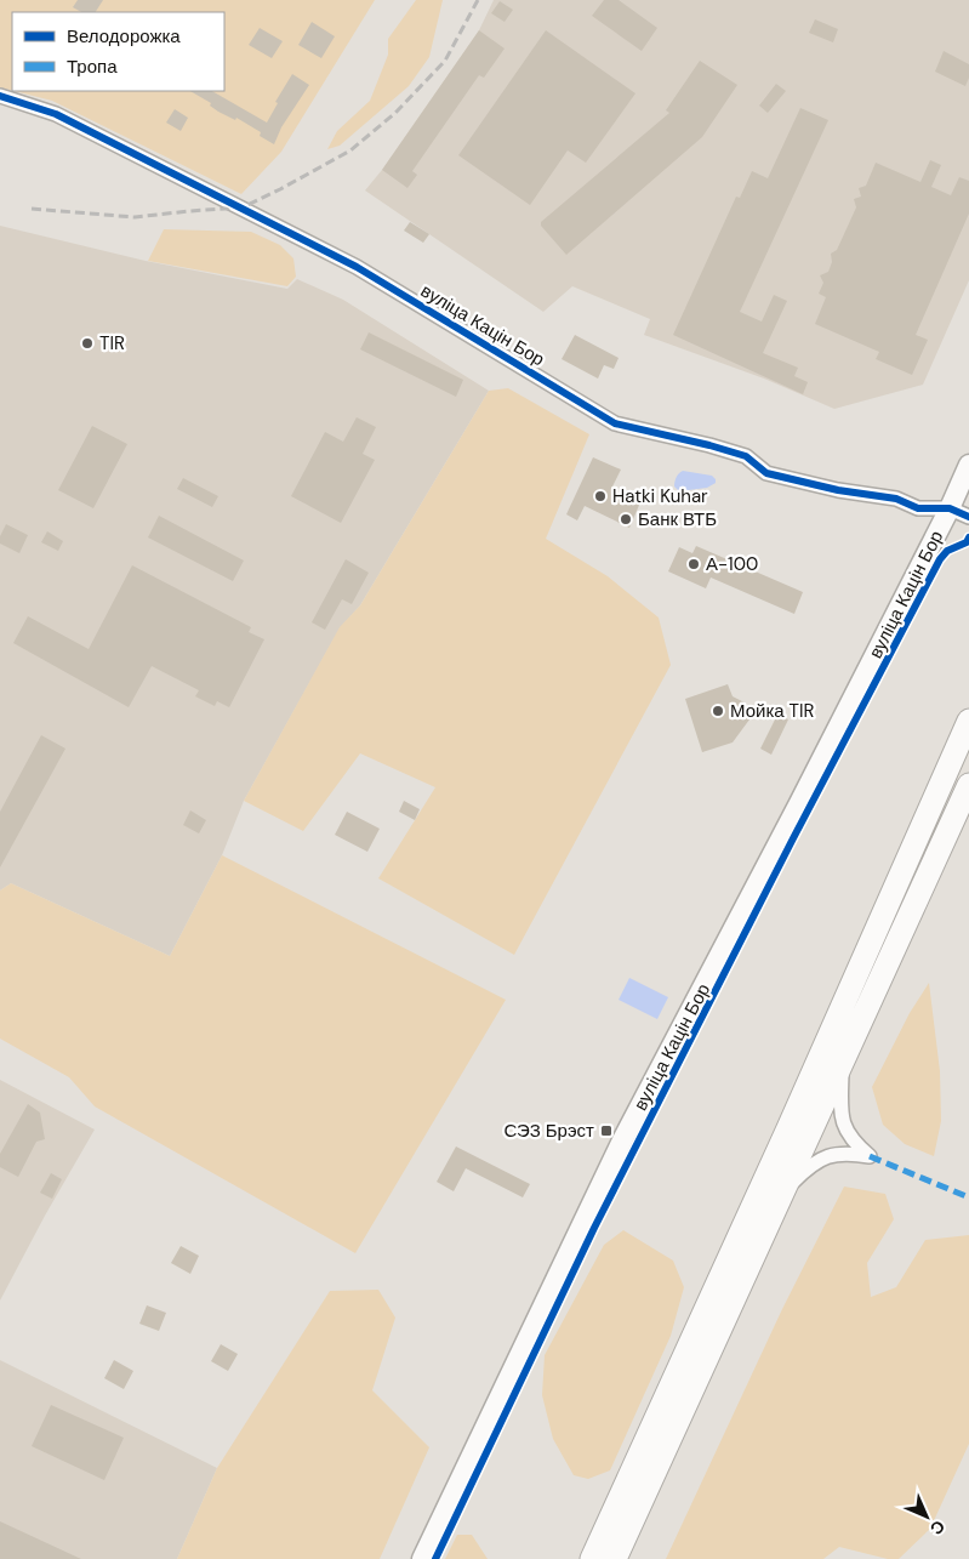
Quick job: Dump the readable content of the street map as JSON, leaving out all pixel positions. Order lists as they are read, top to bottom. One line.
{"streets":{"main road":["вуліца Кацін Бор"]},"places":{"other":["TIR","Hatki Kuhar","Банк ВТБ","А-100","Мойка TIR"],"transit":["СЭЗ Брэст"]},"legend":["Велодорожка","Тропа"],"north":"bottom right"}
